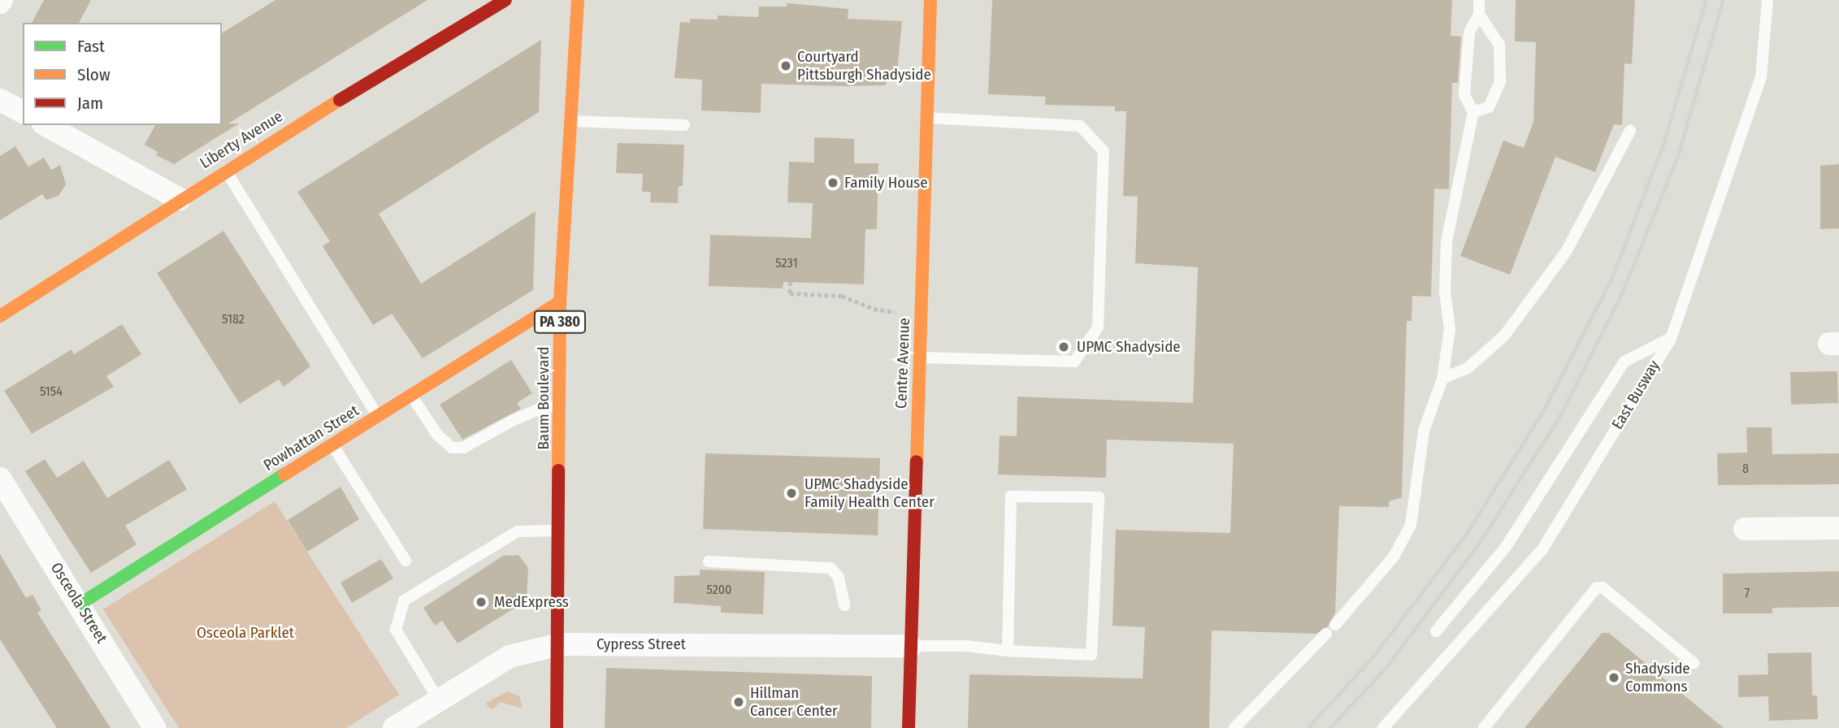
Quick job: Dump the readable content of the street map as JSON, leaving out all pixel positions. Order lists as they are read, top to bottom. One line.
{"streets":{"main road":["Liberty Avenue","PA 380","Centre Avenue","Baum Boulevard","Powhattan Street"],"street":["Osceola Street","Cypress Street"],"lane":["East Busway"]},"crossings":[["Centre Avenue","Cypress Street"],["Baum Boulevard","Powhattan Street"],["Baum Boulevard","Cypress Street"],["Powhattan Street","Osceola Street"]],"parks":["Osceola Parklet"],"places":["Courtyard Pittsburgh Shadyside","Family House","UPMC Shadyside","UPMC Shadyside Family Health Center","MedExpress","Shadyside Commons","Hillman Cancer Center"],"house_numbers":["5231","5182","5154","8","5200","7"],"legend":["Fast","Slow","Jam"]}
